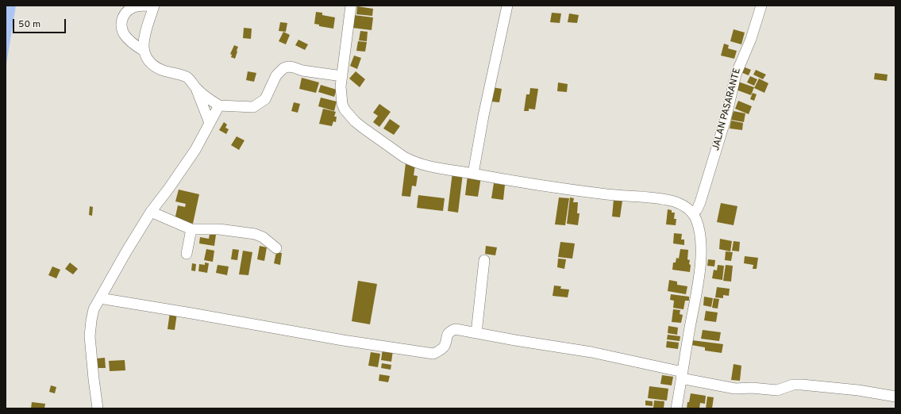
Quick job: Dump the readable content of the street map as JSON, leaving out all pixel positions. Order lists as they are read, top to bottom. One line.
{"streets":{"street":["JALAN PASARANTE"]},"scale_bar":"50 m"}
